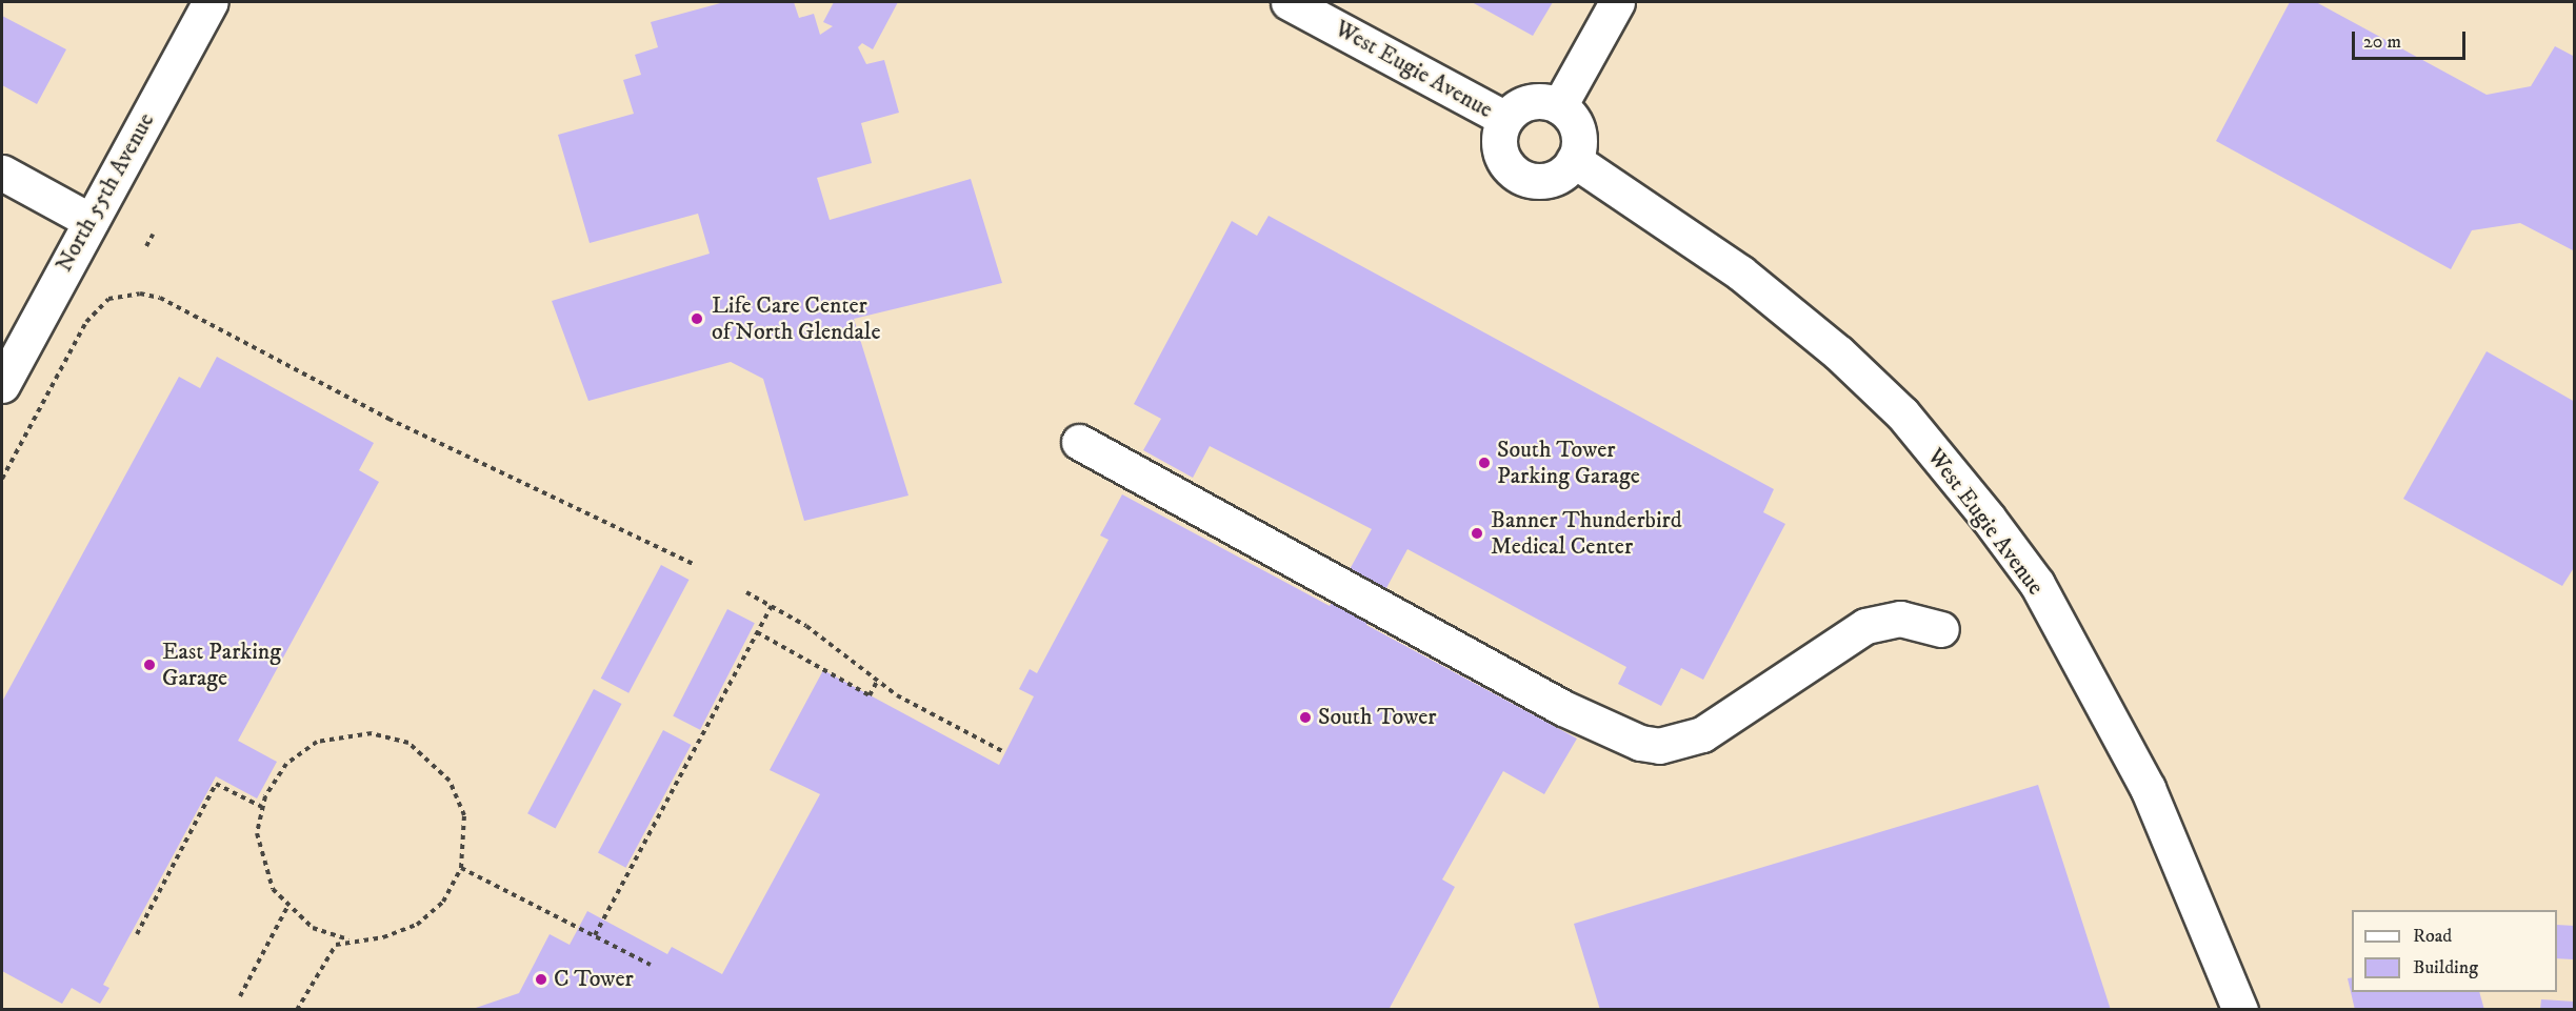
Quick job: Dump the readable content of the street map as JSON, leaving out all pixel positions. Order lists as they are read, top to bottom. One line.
{"streets":{"street":["West Eugie Avenue","North 55th Avenue"]},"places":["Life Care Center of North Glendale","South Tower Parking Garage","Banner Thunderbird Medical Center","East Parking Garage","South Tower","C Tower"],"legend":["Road","Building"],"scale_bar":"20 m"}
